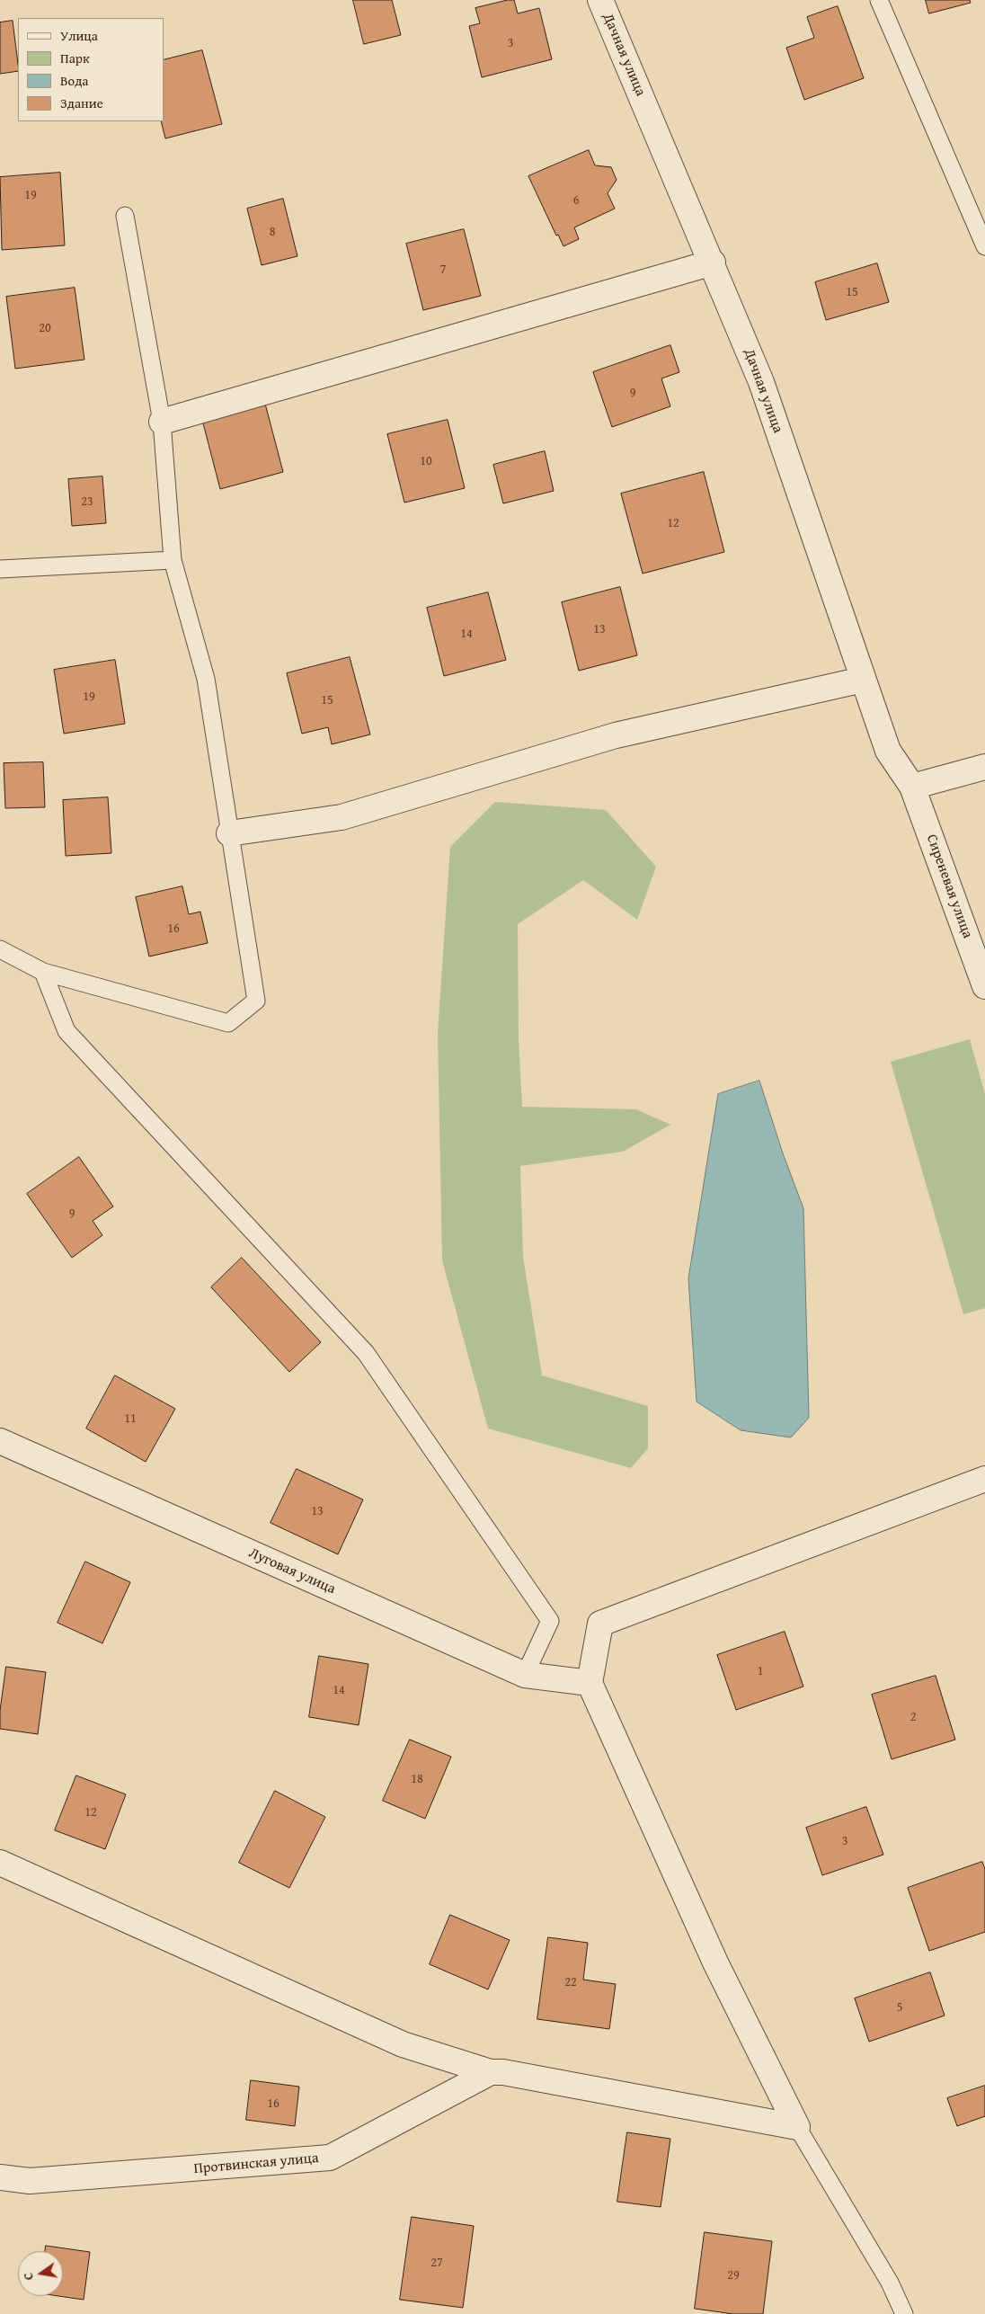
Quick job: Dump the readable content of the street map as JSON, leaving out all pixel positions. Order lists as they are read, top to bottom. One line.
{"streets":{"street":["Дачная улица","Сиреневая улица","Луговая улица","Протвинская улица"]},"crossings":[["Дачная улица","Сиреневая улица"]],"house_numbers":["3","19","6","8","7","15","20","9","10","23","12","13","14","19","15","16","9","11","13","1","14","2","18","12","3","22","5","16","27","29"],"legend":["Улица","Парк","Вода","Здание"],"north":"left"}
